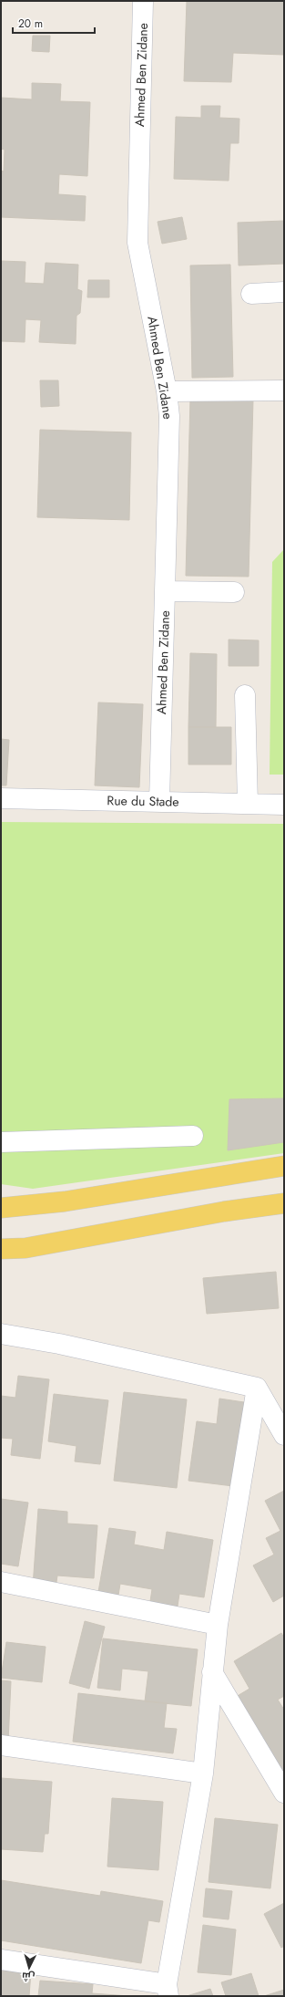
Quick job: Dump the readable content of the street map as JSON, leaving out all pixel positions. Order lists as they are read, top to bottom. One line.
{"streets":{"street":["Ahmed Ben Zidane","Rue du Stade"]},"crossings":[["Ahmed Ben Zidane","Rue du Stade"]],"scale_bar":"20 m","north":"bottom"}
